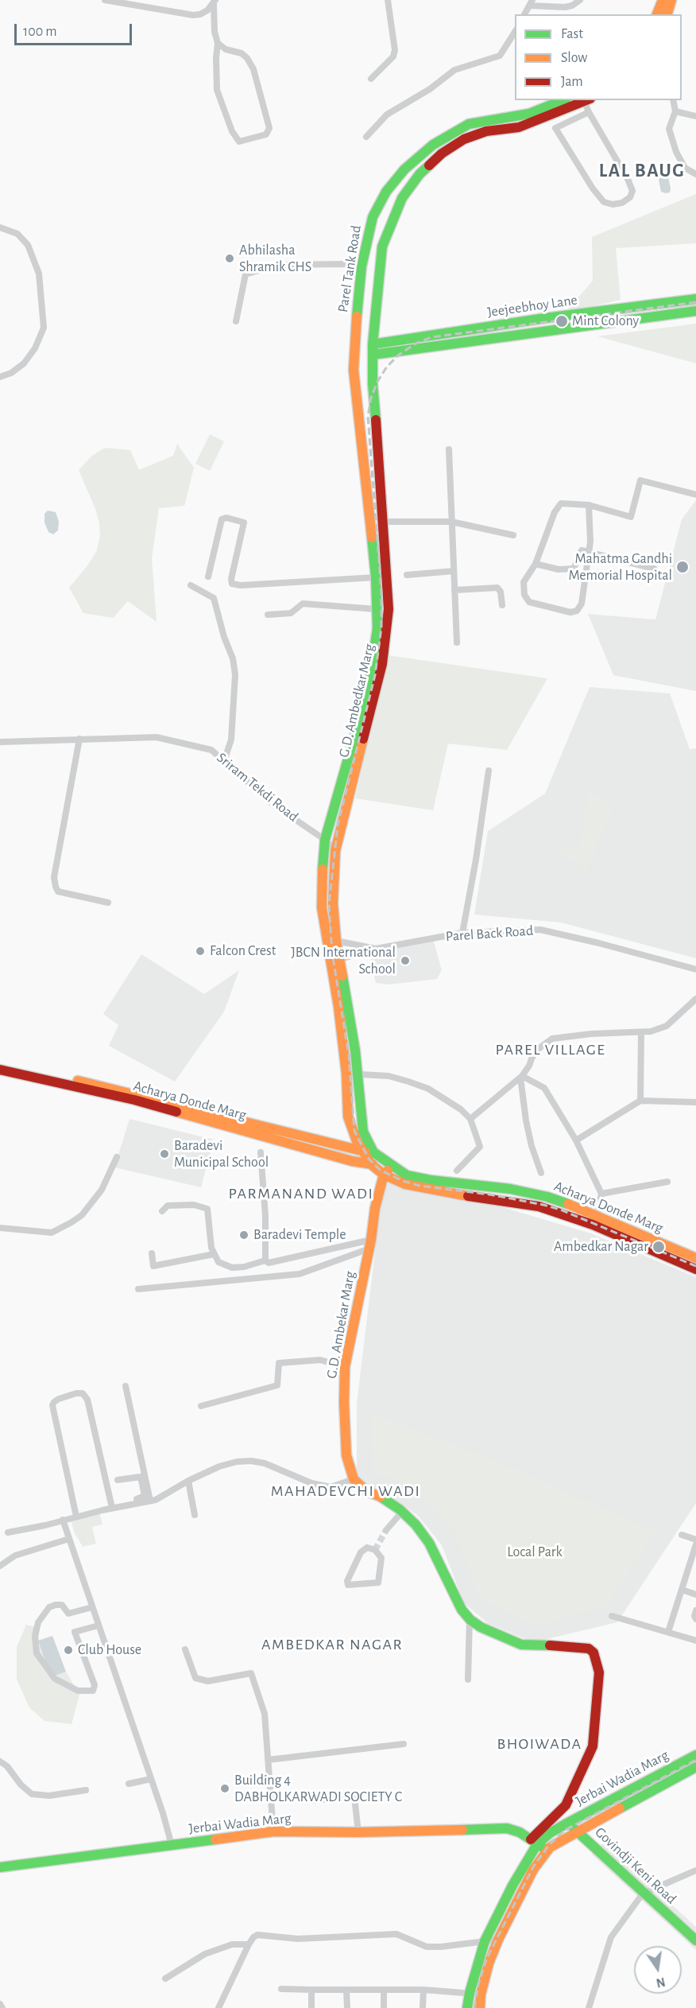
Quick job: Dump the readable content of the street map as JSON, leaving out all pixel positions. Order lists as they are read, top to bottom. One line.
{"streets":{"street":["Parel Tank Road","Jeejeebhoy Lane","G.D. Ambedkar Marg","Sriram Tekdi Road","Parel Back Road","Acharya Donde Marg","G.D. Ambekar Marg","Jerbai Wadia Marg","Govindji Keni Road"]},"crossings":[["Parel Tank Road","G.D. Ambedkar Marg"],["Jeejeebhoy Lane","G.D. Ambedkar Marg"],["G.D. Ambedkar Marg","Sriram Tekdi Road"],["G.D. Ambedkar Marg","Parel Back Road"],["Acharya Donde Marg","G.D. Ambekar Marg"],["Jerbai Wadia Marg","Govindji Keni Road"]],"districts":["LAL BAUG","PAREL VILLAGE","PARMANAND WADI","MAHADEVCHI WADI","AMBEDKAR NAGAR","BHOIWADA"],"parks":["Local Park"],"places":["Abhilasha Shramik CHS","Mint Colony","Mahatma Gandhi Memorial Hospital","Falcon Crest","JBCN International School","Baradevi Municipal School","Baradevi Temple","Ambedkar Nagar","Club House","Building 4 DABHOLKARWADI SOCIETY C"],"legend":["Fast","Slow","Jam"],"scale_bar":"100 m","north":"bottom"}
